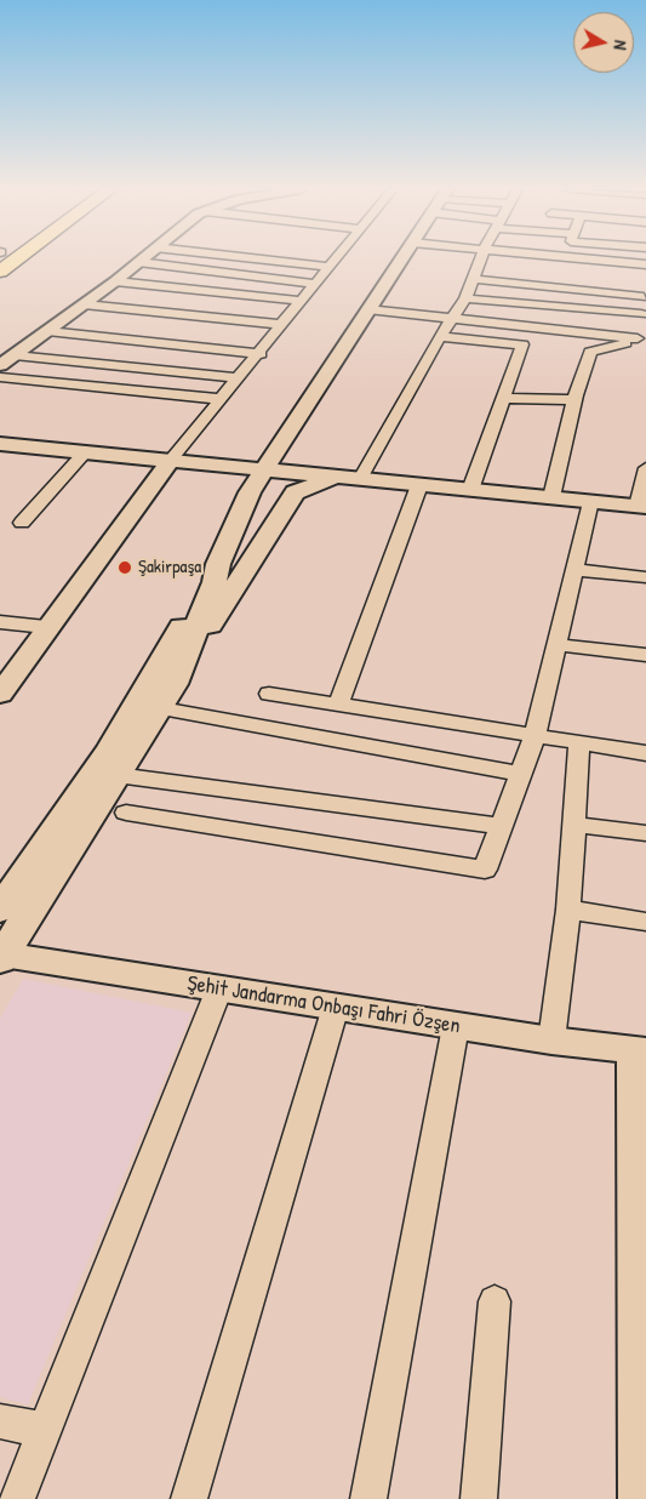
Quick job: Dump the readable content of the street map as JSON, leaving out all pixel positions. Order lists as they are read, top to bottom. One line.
{"streets":{"street":["Şehit Jandarma Onbaşı Fahri Özşen"]},"places":["Şakirpaşa"],"north":"right"}
